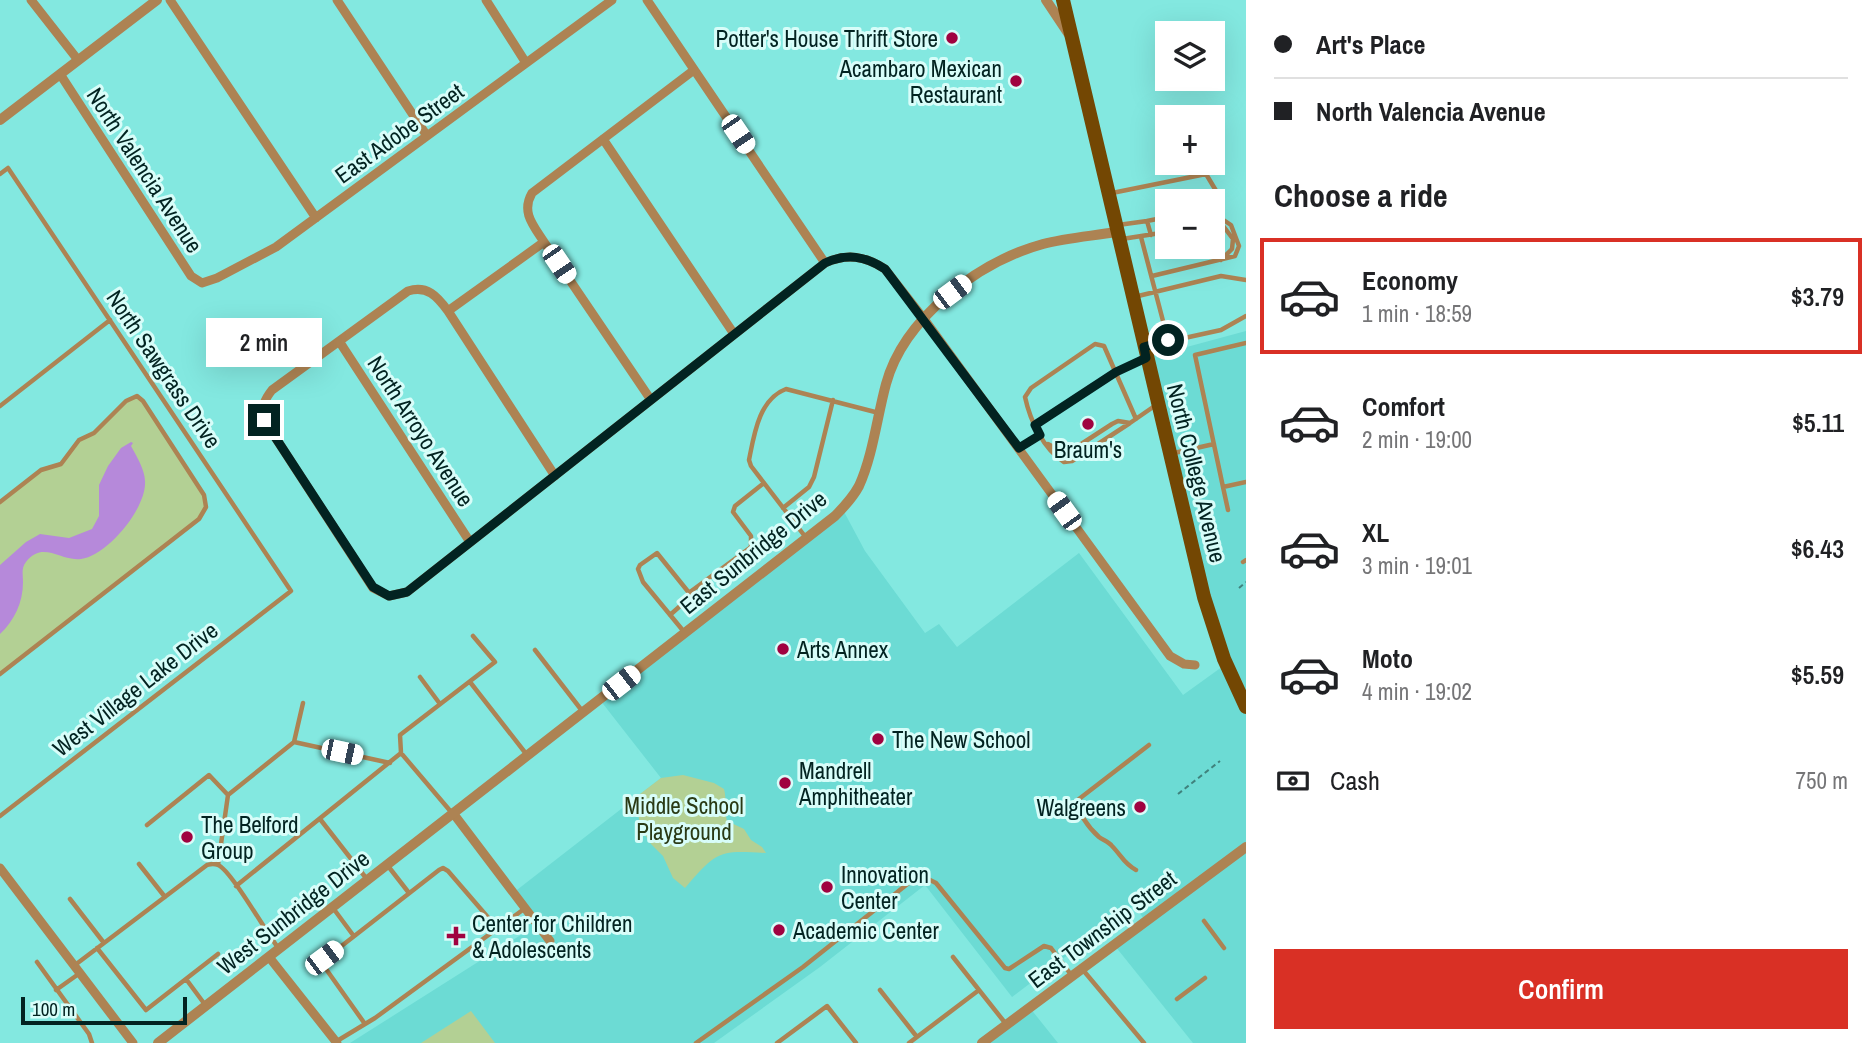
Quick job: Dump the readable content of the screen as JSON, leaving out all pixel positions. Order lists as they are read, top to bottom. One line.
{"streets":{"main road":["North College Avenue"],"street":["East Adobe Street","North Valencia Avenue","North Arroyo Avenue","East Sunbridge Drive","West Sunbridge Drive","East Township Street"],"lane":["North Sawgrass Drive","West Village Lake Drive"]},"crossings":[["East Adobe Street","North Valencia Avenue"],["North Sawgrass Drive","West Village Lake Drive"],["North College Avenue","East Sunbridge Drive"],["East Sunbridge Drive","West Sunbridge Drive"]],"parks":["Middle School Playground"],"places":{"other":["Potter's House Thrift Store","Acambaro Mexican Restaurant","Braum's","Arts Annex","The New School","Mandrell Amphitheater","Walgreens","The Belford Group","Innovation Center","Academic Center"],"health":["Center for Children & Adolescents"]},"scale_bar":"100 m","page":{"banner":["Art's Place","North Valencia Avenue"],"map_buttons":["+","−"],"heading":"Choose a ride","list":[{"name":"Economy","note":"1 min · 18:59","value":"$3.79"},{"name":"Comfort","note":"2 min · 19:00","value":"$5.11"},{"name":"XL","note":"3 min · 19:01","value":"$6.43"},{"name":"Moto","note":"4 min · 19:02","value":"$5.59"}],"bubble":"2 min","pay":["Cash","750 m"],"buttons":"Confirm","scale":"100 m"}}
